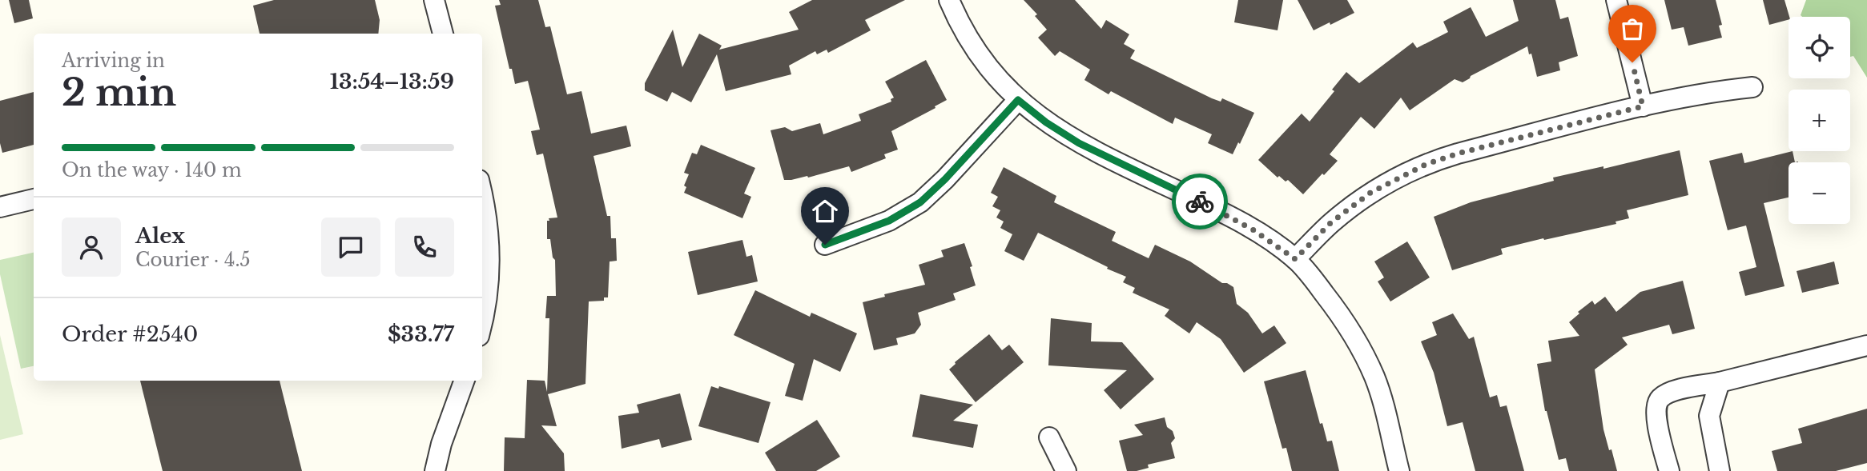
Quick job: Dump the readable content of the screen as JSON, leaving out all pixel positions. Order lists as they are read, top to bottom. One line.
{"page":{"map_buttons":["+","−"],"heading":["2 min","Arriving in","13:54–13:59"],"panel":["Alex","Courier · 4.5","Order #2540","$33.77"],"bar":"On the way · 140 m"}}
